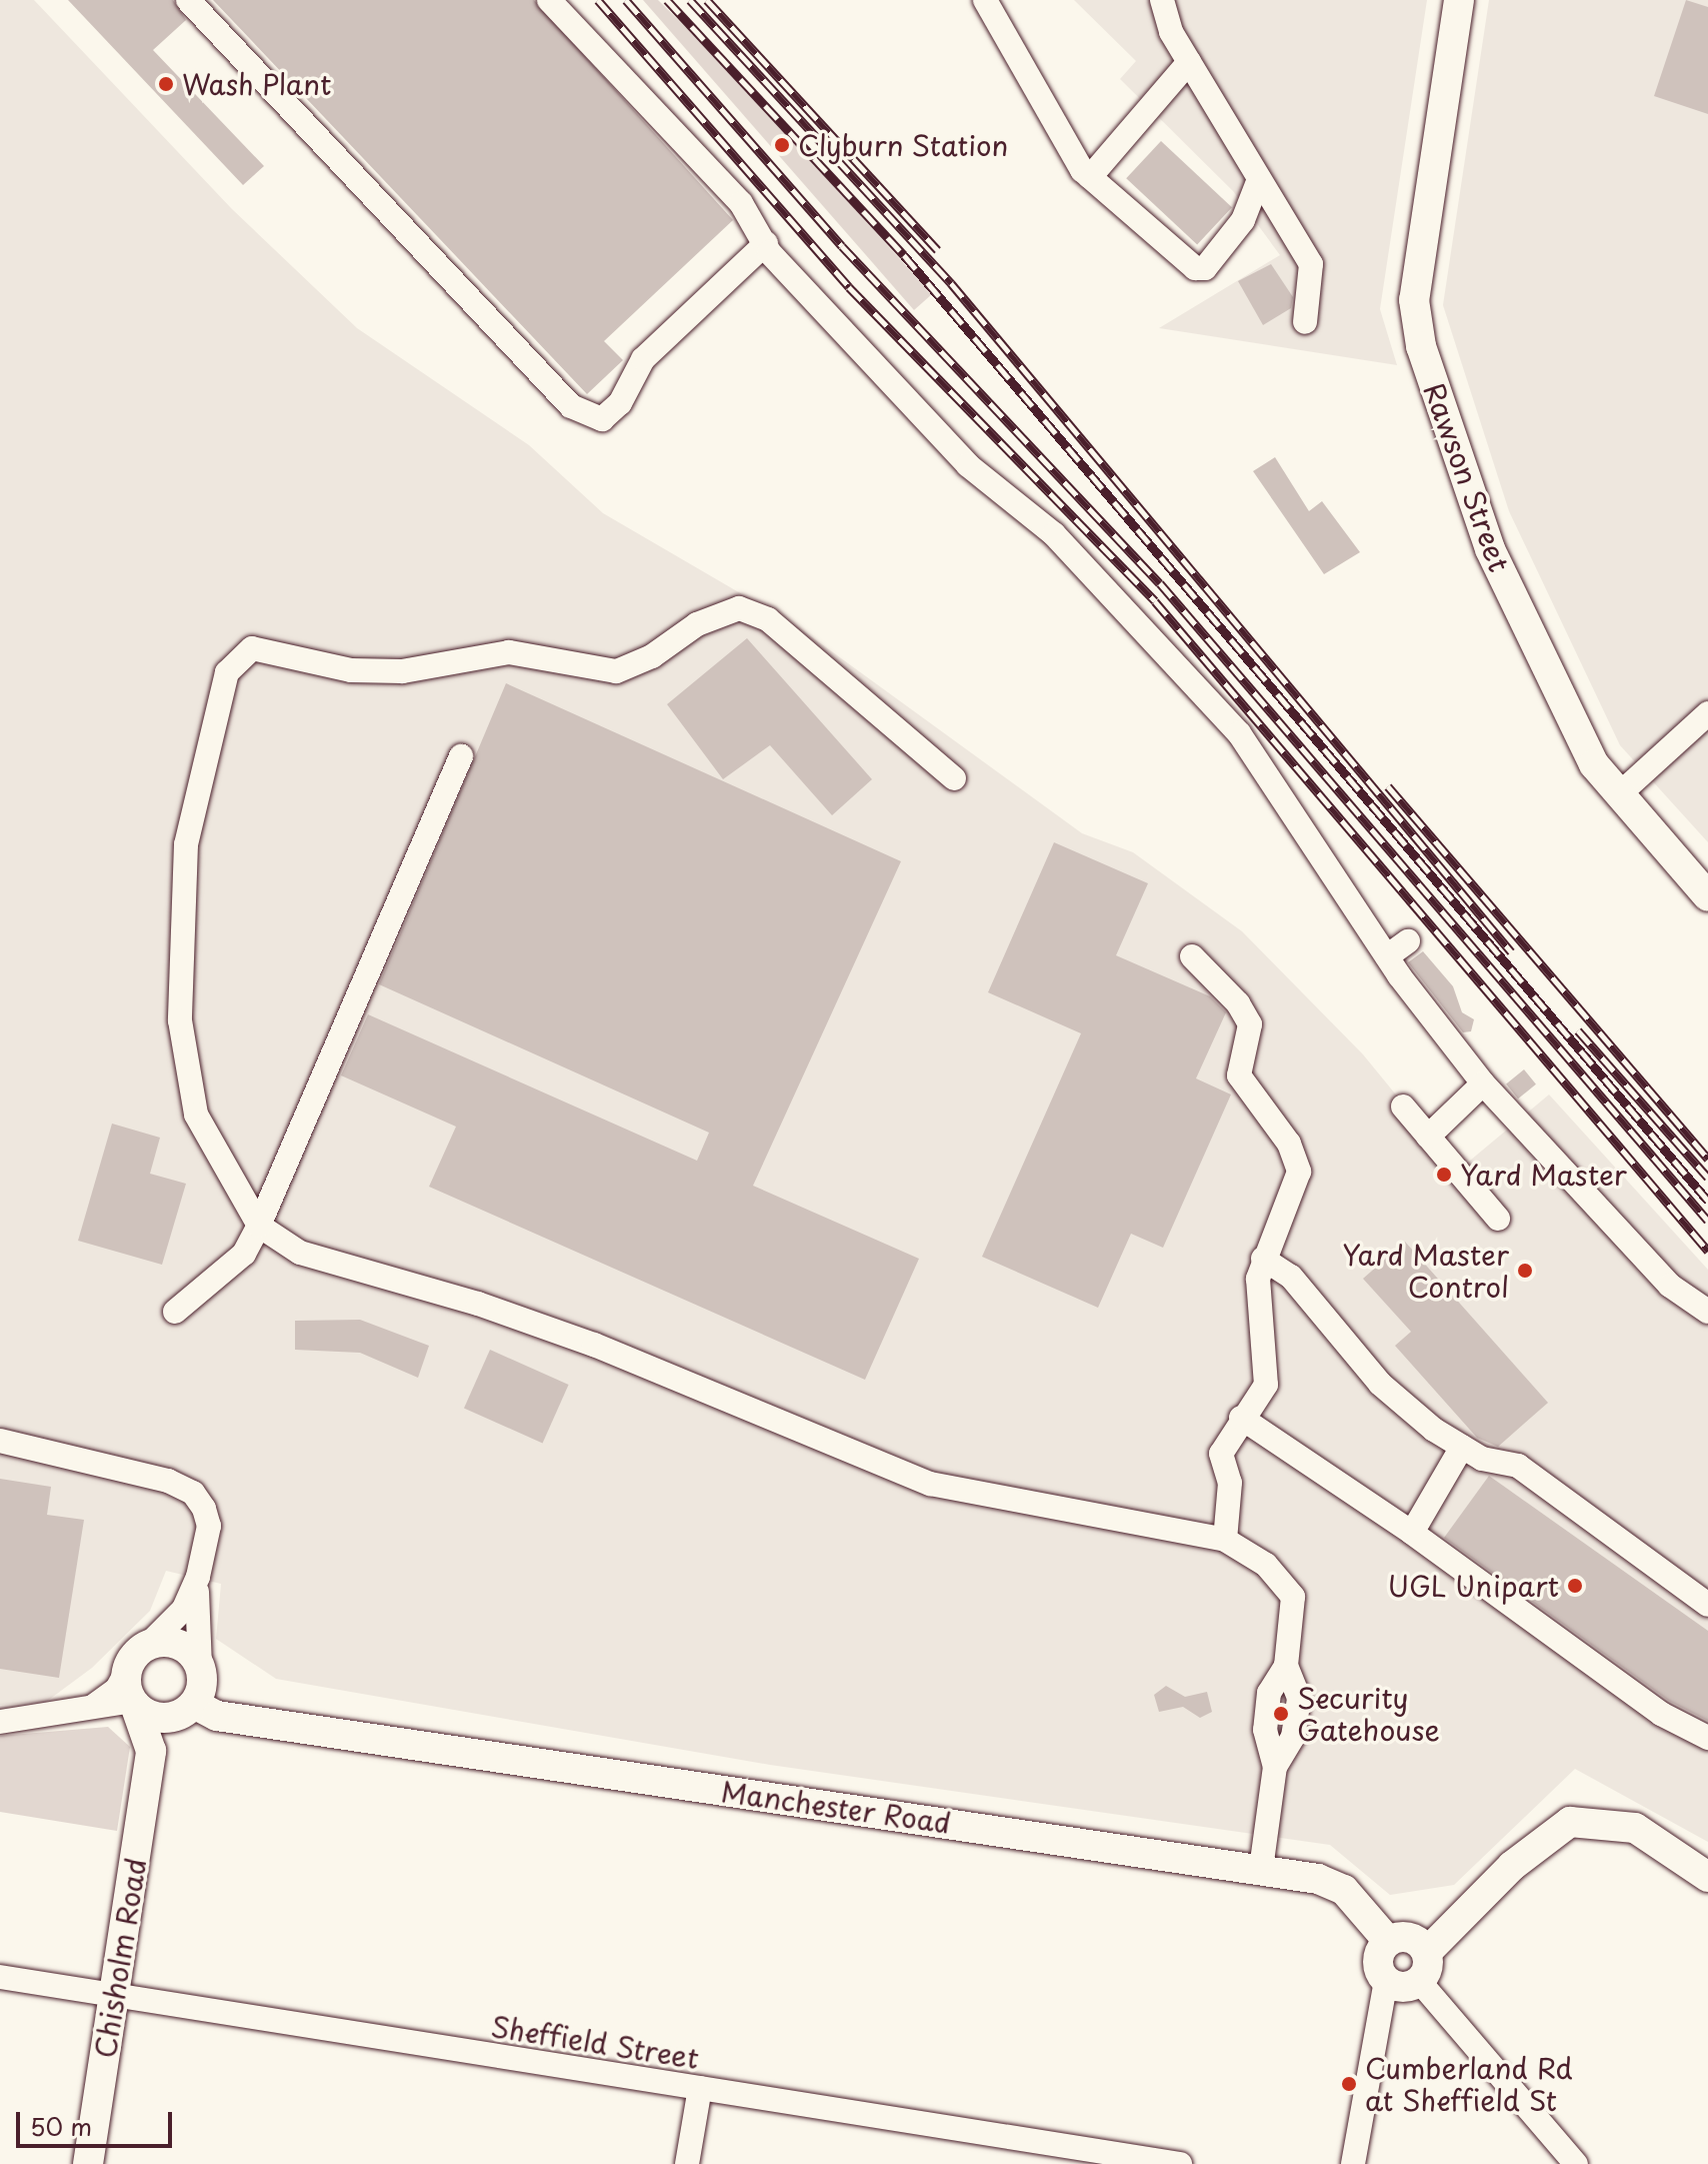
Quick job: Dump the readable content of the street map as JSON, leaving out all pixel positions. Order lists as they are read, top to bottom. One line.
{"streets":{"main road":["Rawson Street","Manchester Road","Chisholm Road"],"street":["Sheffield Street"]},"crossings":[["Manchester Road","Chisholm Road"],["Chisholm Road","Sheffield Street"]],"places":["Wash Plant","Clyburn Station","Yard Master","Yard Master Control","UGL Unipart","Security Gatehouse","Cumberland Rd at Sheffield St"],"scale_bar":"50 m"}
